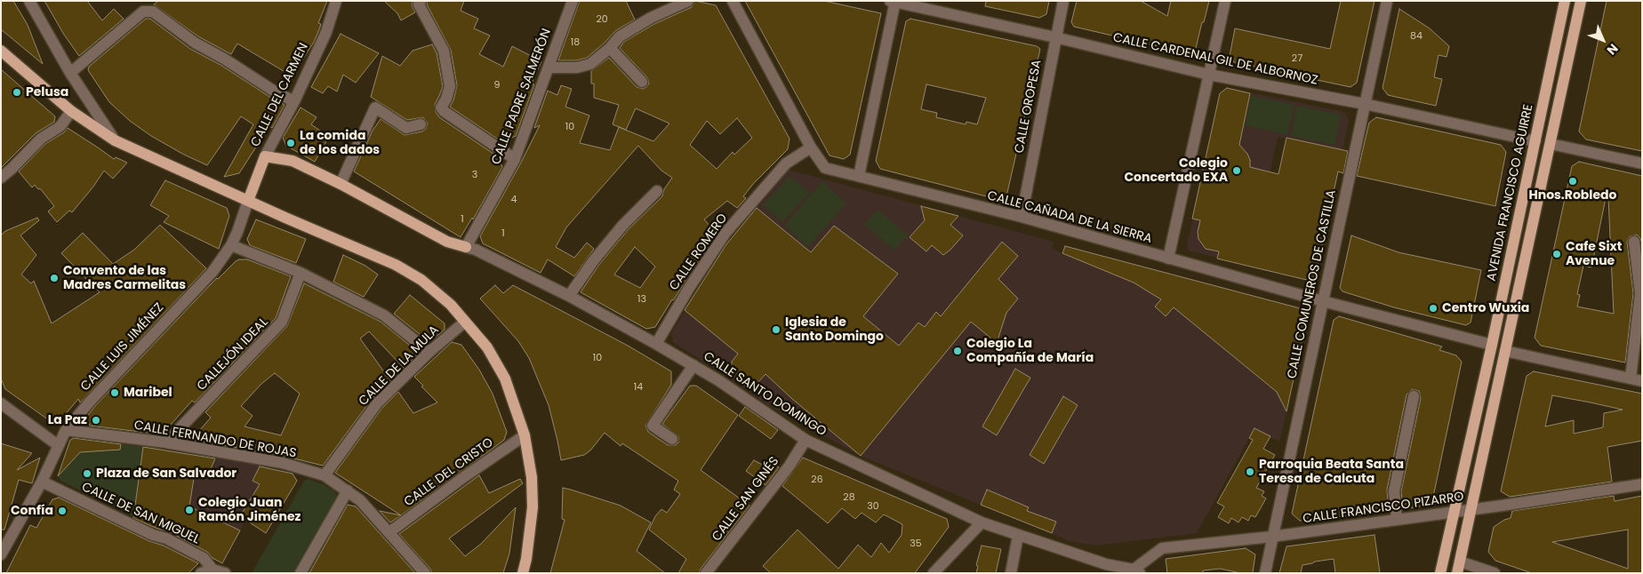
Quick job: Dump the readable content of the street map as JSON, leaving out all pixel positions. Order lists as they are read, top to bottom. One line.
{"streets":{"main road":["CALLE DEL CARMEN","AVENIDA FRANCISCO AGUIRRE"],"street":["CALLE CARDENAL GIL DE ALBORNOZ","CALLE PADRE SALMERÓN","CALLE OROPESA","CALLE CAÑADA DE LA SIERRA","CALLE ROMERO","CALLE COMUNEROS DE CASTILLA","CALLE LUIS JIMÉNEZ","CALLEJÓN IDEAL","CALLE DE LA MULA","CALLE SANTO DOMINGO","CALLE FERNANDO DE ROJAS","CALLE DEL CRISTO","CALLE SAN GINÉS","CALLE FRANCISCO PIZARRO","CALLE DE SAN MIGUEL"]},"crossings":[["CALLE CARDENAL GIL DE ALBORNOZ","CALLE OROPESA"],["CALLE CARDENAL GIL DE ALBORNOZ","AVENIDA FRANCISCO AGUIRRE"],["CALLE CARDENAL GIL DE ALBORNOZ","CALLE COMUNEROS DE CASTILLA"],["CALLE DEL CARMEN","CALLE LUIS JIMÉNEZ"],["CALLE PADRE SALMERÓN","CALLE SANTO DOMINGO"],["CALLE OROPESA","CALLE CAÑADA DE LA SIERRA"],["AVENIDA FRANCISCO AGUIRRE","CALLE CAÑADA DE LA SIERRA"],["AVENIDA FRANCISCO AGUIRRE","CALLE FRANCISCO PIZARRO"],["CALLE CAÑADA DE LA SIERRA","CALLE ROMERO"],["CALLE CAÑADA DE LA SIERRA","CALLE COMUNEROS DE CASTILLA"],["CALLE ROMERO","CALLE SANTO DOMINGO"],["CALLE COMUNEROS DE CASTILLA","CALLE FRANCISCO PIZARRO"],["CALLE LUIS JIMÉNEZ","CALLE FERNANDO DE ROJAS"],["CALLE LUIS JIMÉNEZ","CALLE DE SAN MIGUEL"],["CALLEJÓN IDEAL","CALLE FERNANDO DE ROJAS"],["CALLE DE LA MULA","CALLE FERNANDO DE ROJAS"],["CALLE SANTO DOMINGO","CALLE SAN GINÉS"],["CALLE SANTO DOMINGO","CALLE FRANCISCO PIZARRO"],["CALLE FERNANDO DE ROJAS","CALLE DEL CRISTO"]],"places":["Pelusa","La comida de los dados","Colegio Concertado EXA","Hnos.Robledo","Cafe Sixt Avenue","Convento de las Madres Carmelitas","Centro Wuxia","Iglesia de Santo Domingo","Colegio La Compañía de María","Maribel","La Paz","Parroquia Beata Santa Teresa de Calcuta","Plaza de San Salvador","Colegio Juan Ramón Jiménez","Confía"],"house_numbers":["20","84","18","27","9","10","3","4","1","1","13","10","14","26","28","30","35"],"north":"bottom right"}
